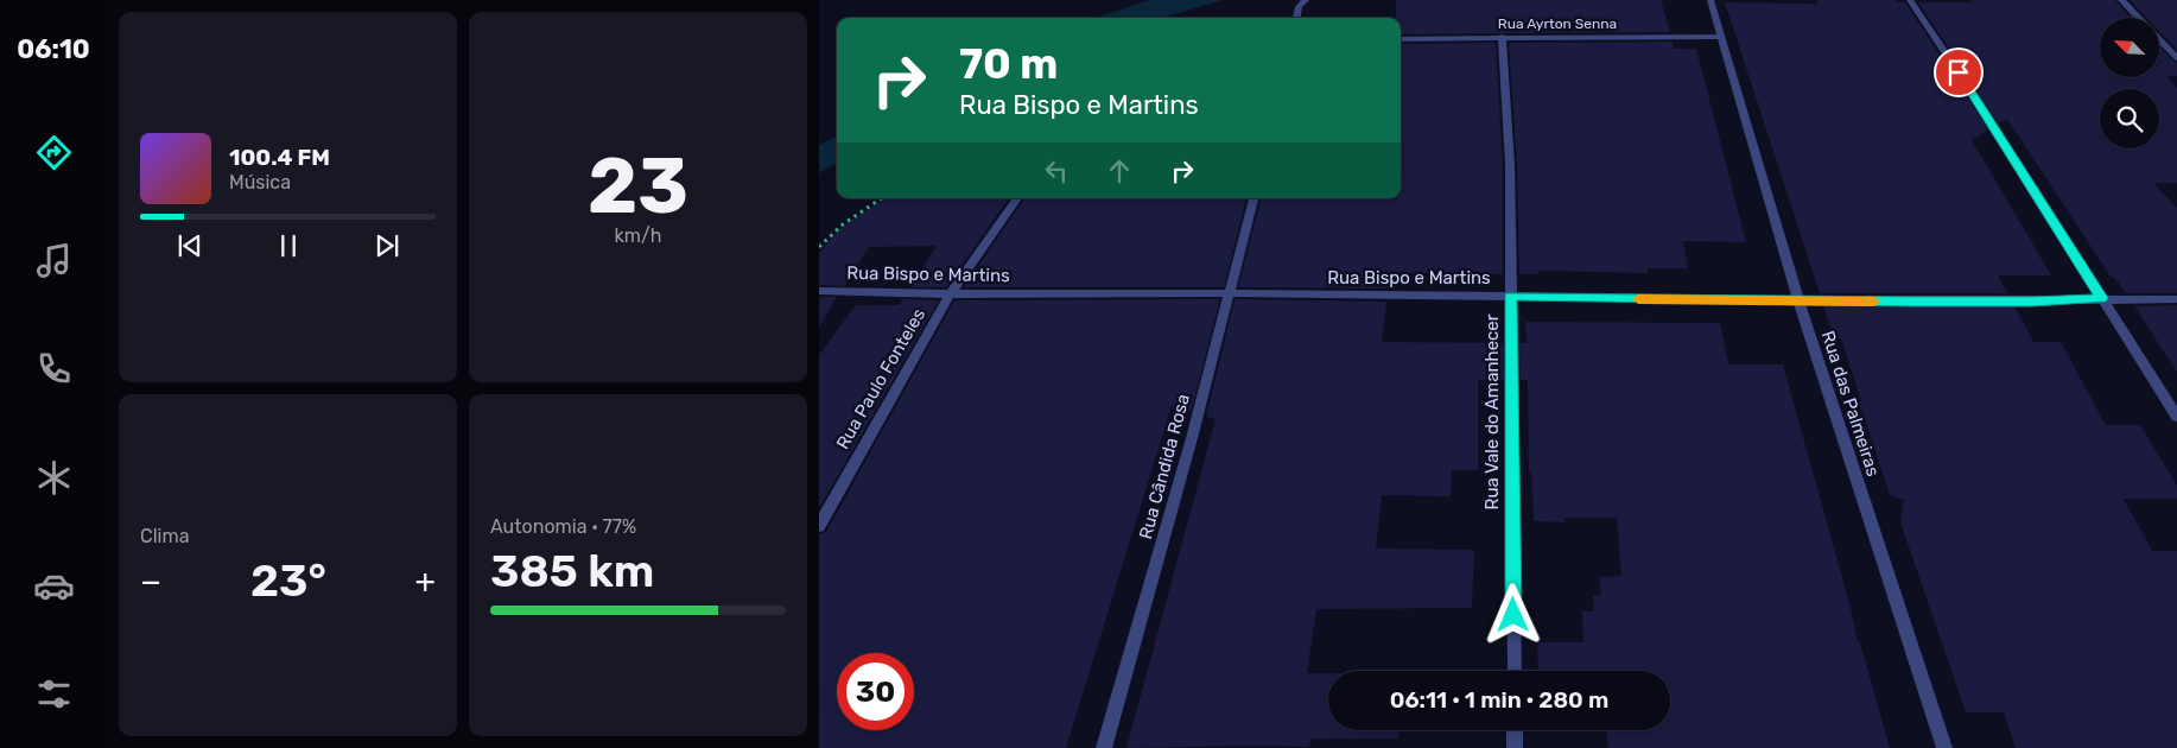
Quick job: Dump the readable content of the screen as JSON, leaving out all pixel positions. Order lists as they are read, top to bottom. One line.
{"streets":{"street":["Rua Ayrton Senna","Rua Bispo e Martins","Rua Paulo Fonteles","Rua das Palmeiras","Rua Vale do Amanhecer","Rua Cândida Rosa"]},"crossings":[["Rua Ayrton Senna","Rua das Palmeiras"],["Rua Ayrton Senna","Rua Vale do Amanhecer"],["Rua Bispo e Martins","Rua Paulo Fonteles"],["Rua Bispo e Martins","Rua das Palmeiras"],["Rua Bispo e Martins","Rua Vale do Amanhecer"],["Rua Bispo e Martins","Rua Cândida Rosa"]],"north":"top left","page":{"tabs":"06:10","tile":[["23","km/h"],"Clima",["Autonomia · 77%","385 km"]],"turn":["70 m","Rua Bispo e Martins"],"song":["100.4 FM","Música"],"heat":["−","23°","+"],"limit":"30","trip":"06:11 · 1 min · 280 m"}}
